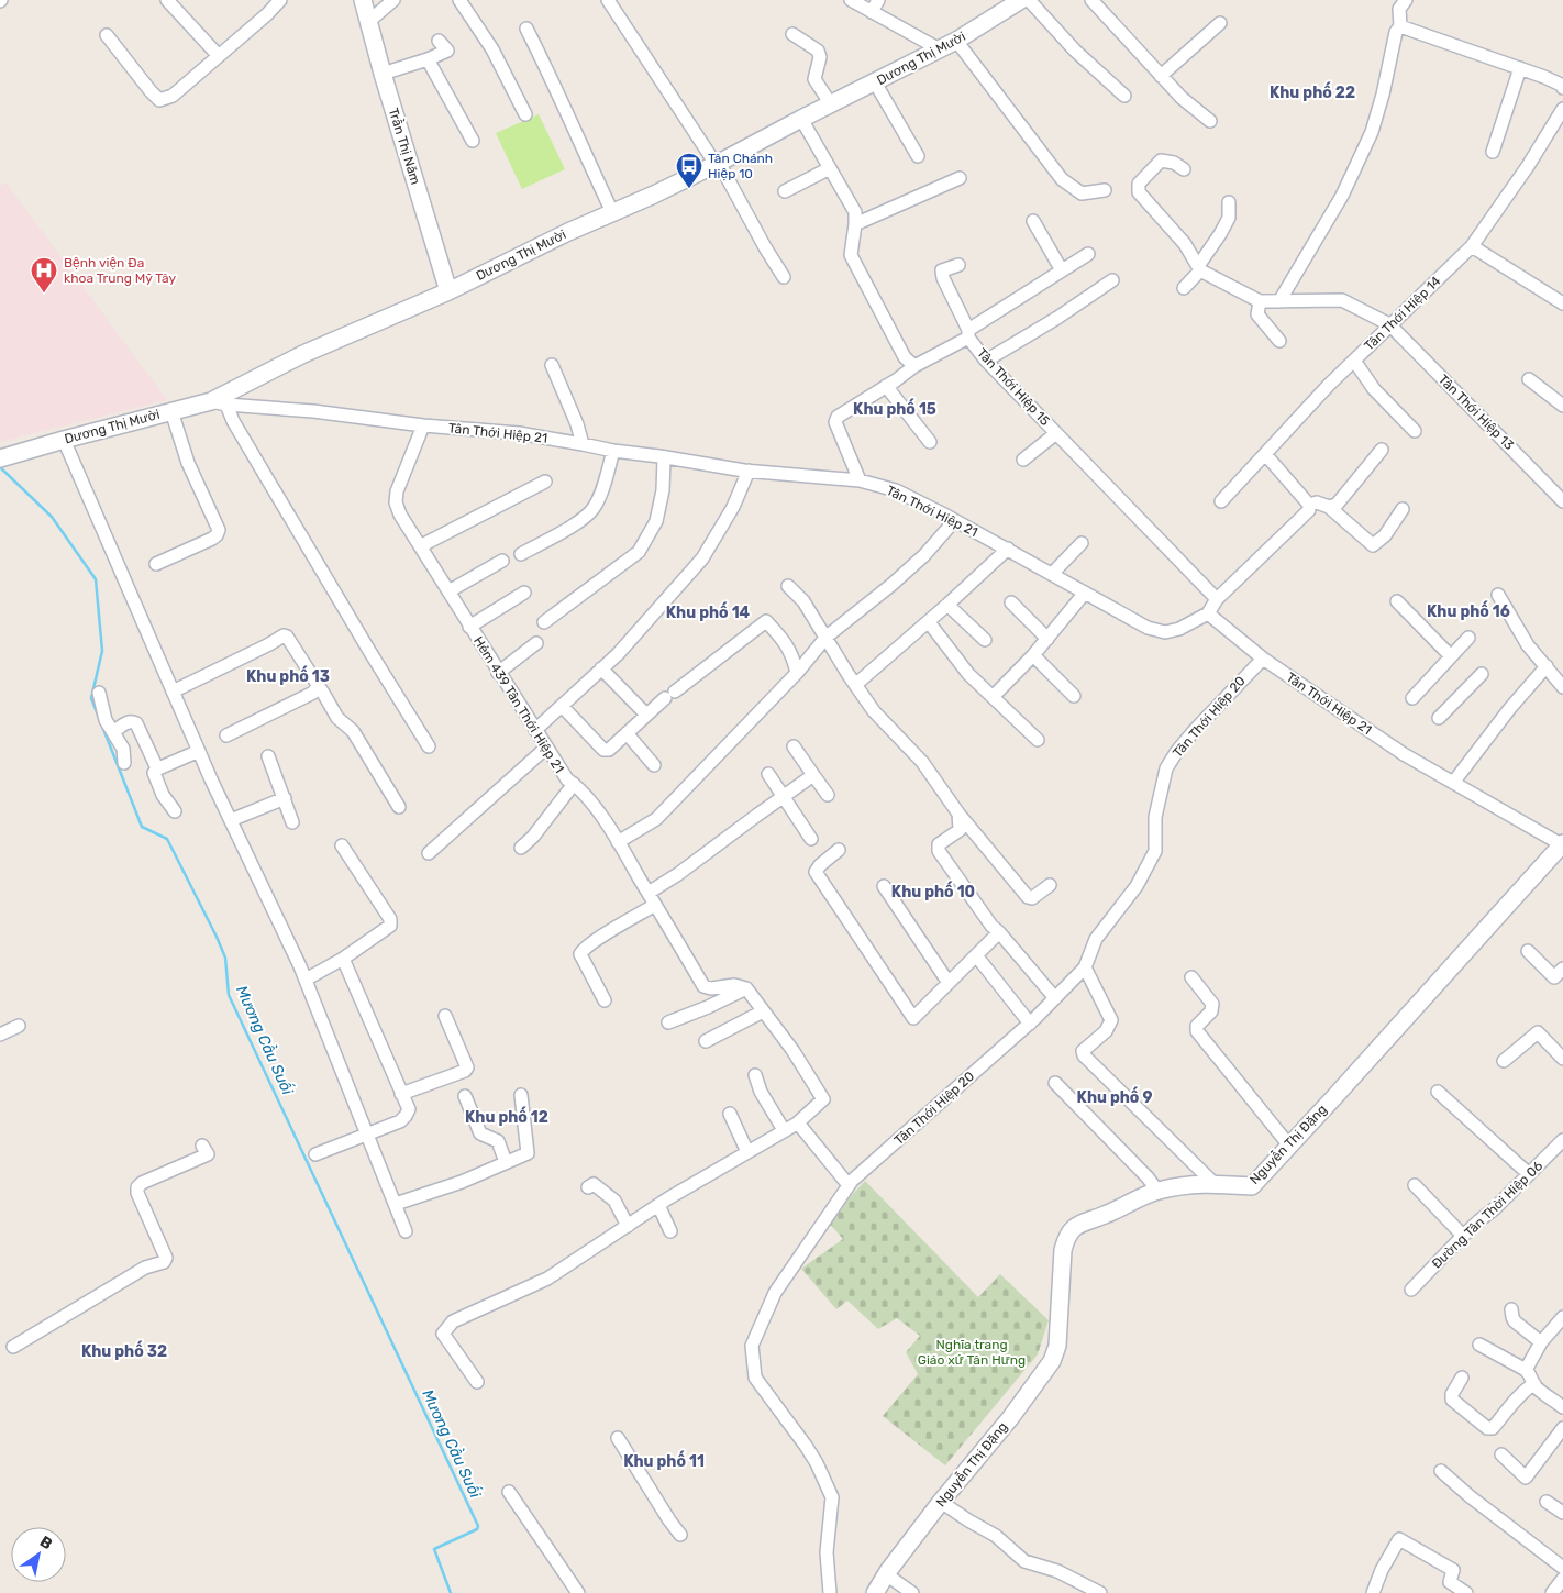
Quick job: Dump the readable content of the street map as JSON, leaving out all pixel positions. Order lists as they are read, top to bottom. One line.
{"streets":{"street":["Dương Thị Mười","Trần Thị Năm","Tân Thới Hiệp 14","Tân Thới Hiệp 15","Tân Thới Hiệp 13","Tân Thới Hiệp 21","Hẻm 439 Tân Thới Hiệp 21","Tân Thới Hiệp 20","Nguyễn Thị Đặng","Đường Tân Thời Hiệp 06"]},"crossings":[["Dương Thị Mười","Trần Thị Năm"],["Dương Thị Mười","Tân Thới Hiệp 21"],["Tân Thới Hiệp 14","Tân Thới Hiệp 13"],["Tân Thới Hiệp 15","Tân Thới Hiệp 21"],["Tân Thới Hiệp 21","Hẻm 439 Tân Thới Hiệp 21"],["Tân Thới Hiệp 21","Tân Thới Hiệp 20"],["Tân Thới Hiệp 21","Nguyễn Thị Đặng"]],"districts":["Khu phố 22","Khu phố 15","Khu phố 16","Khu phố 14","Khu phố 13","Khu phố 10","Khu phố 9","Khu phố 12","Khu phố 32","Khu phố 11"],"water":["Mương Cầu Suối"],"parks":["Nghĩa trang Giáo xứ Tân Hưng"],"places":{"bus stop":["Tân Chánh Hiệp 10"],"hospital":["Bệnh viện Đa khoa Trung Mỹ Tây"]},"north":"top right"}
